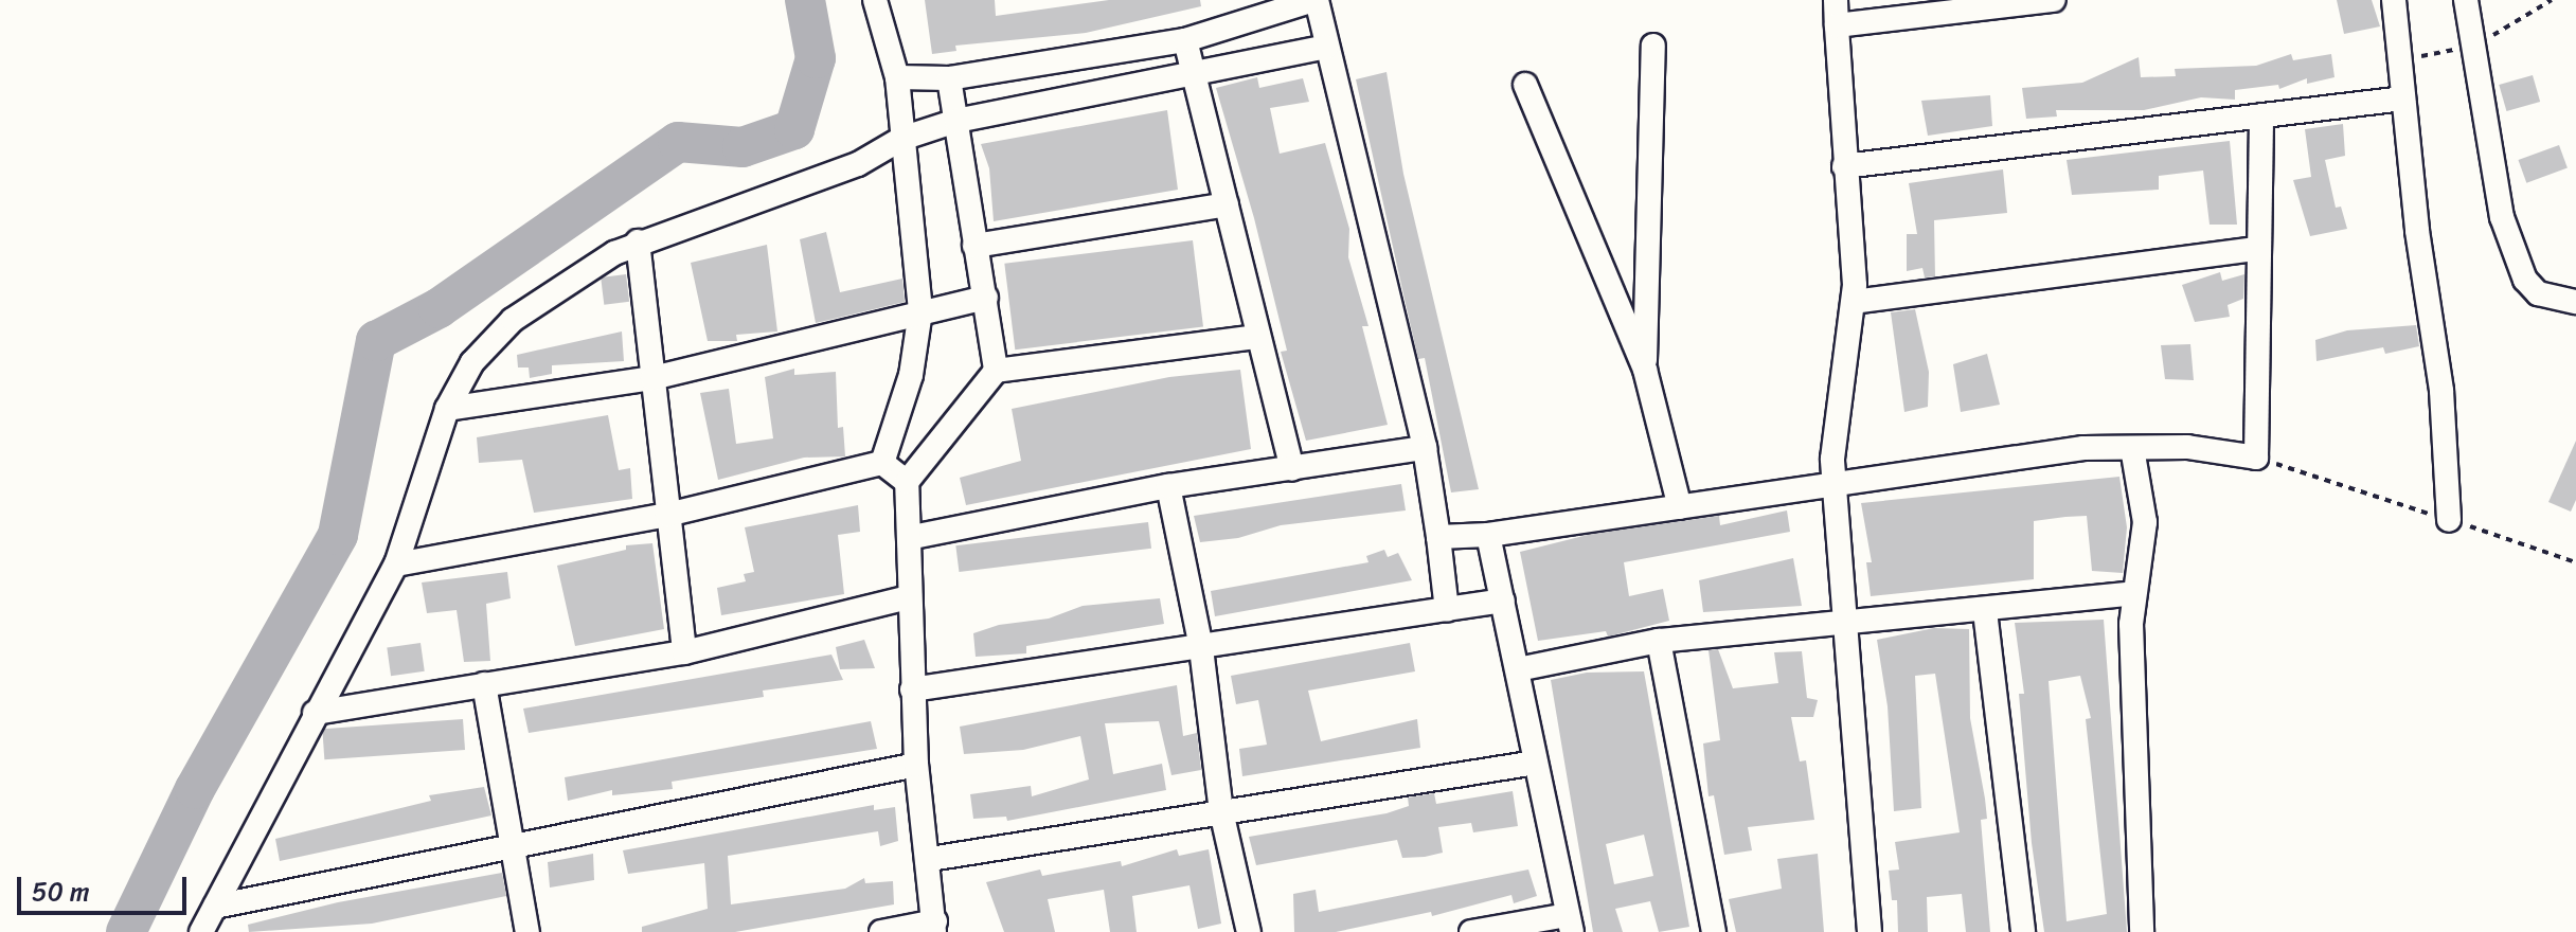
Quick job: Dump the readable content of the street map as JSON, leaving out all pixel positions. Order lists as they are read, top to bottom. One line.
{"scale_bar":"50 m"}
